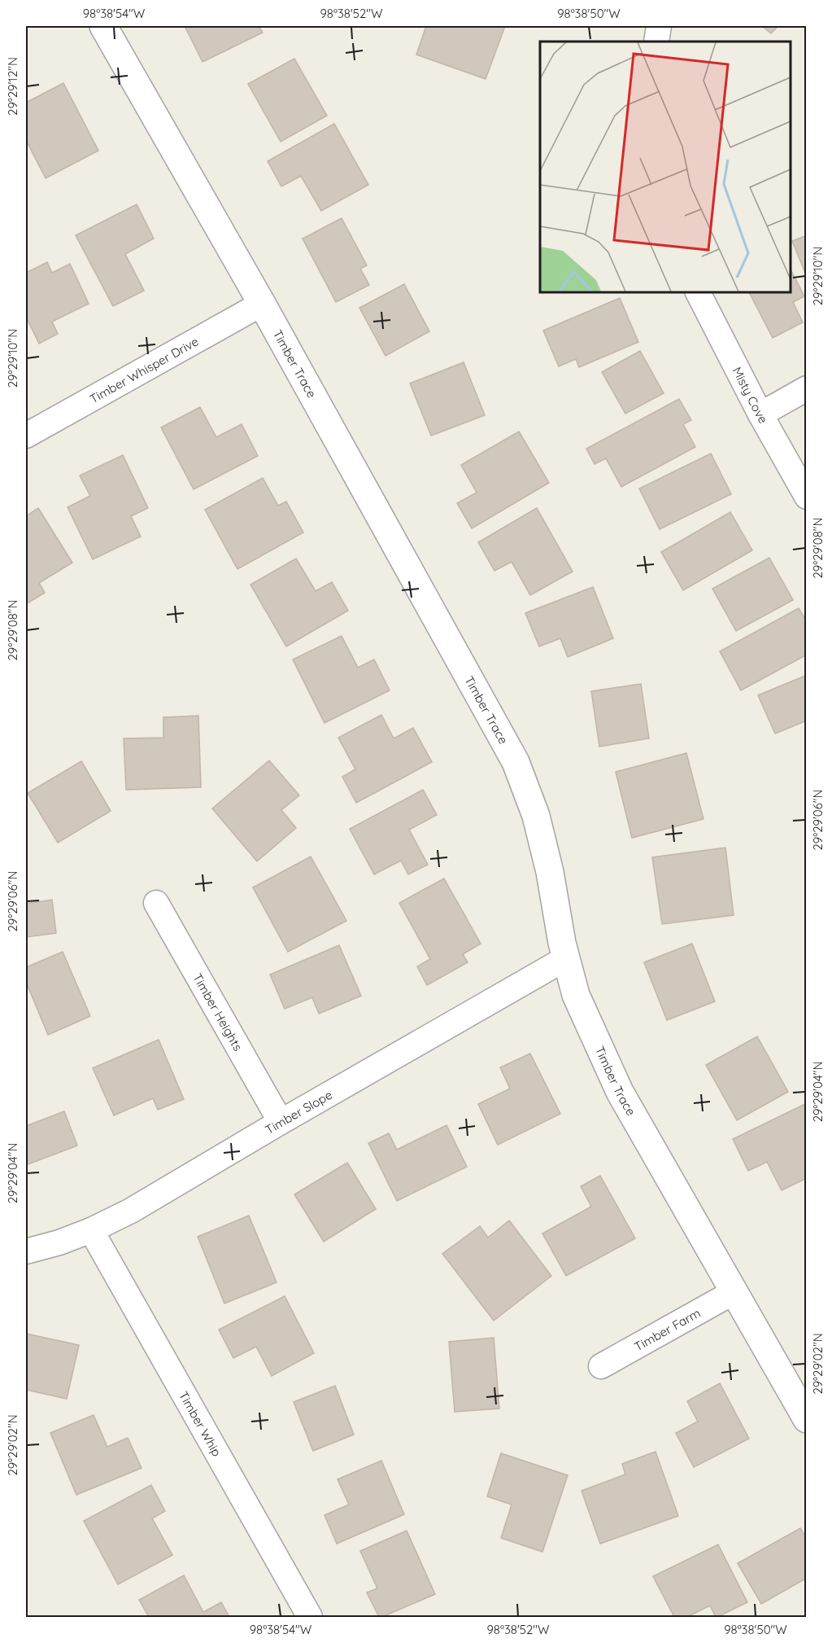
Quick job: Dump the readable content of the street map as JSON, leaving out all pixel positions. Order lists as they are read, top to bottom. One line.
{"streets":{"street":["Timber Trace","Timber Whisper Drive","Misty Cove","Timber Heights","Timber Slope","Timber Farm","Timber Whip"]},"crossings":[["Timber Trace","Timber Whisper Drive"],["Timber Trace","Timber Slope"],["Timber Trace","Timber Farm"],["Timber Heights","Timber Slope"],["Timber Slope","Timber Whip"]],"coordinates":["98°38'54\"W","98°38'52\"W","98°38'50\"W","29°29'12\"N","29°29'10\"N","29°29'08\"N","29°29'06\"N","29°29'04\"N","29°29'02\"N"]}
